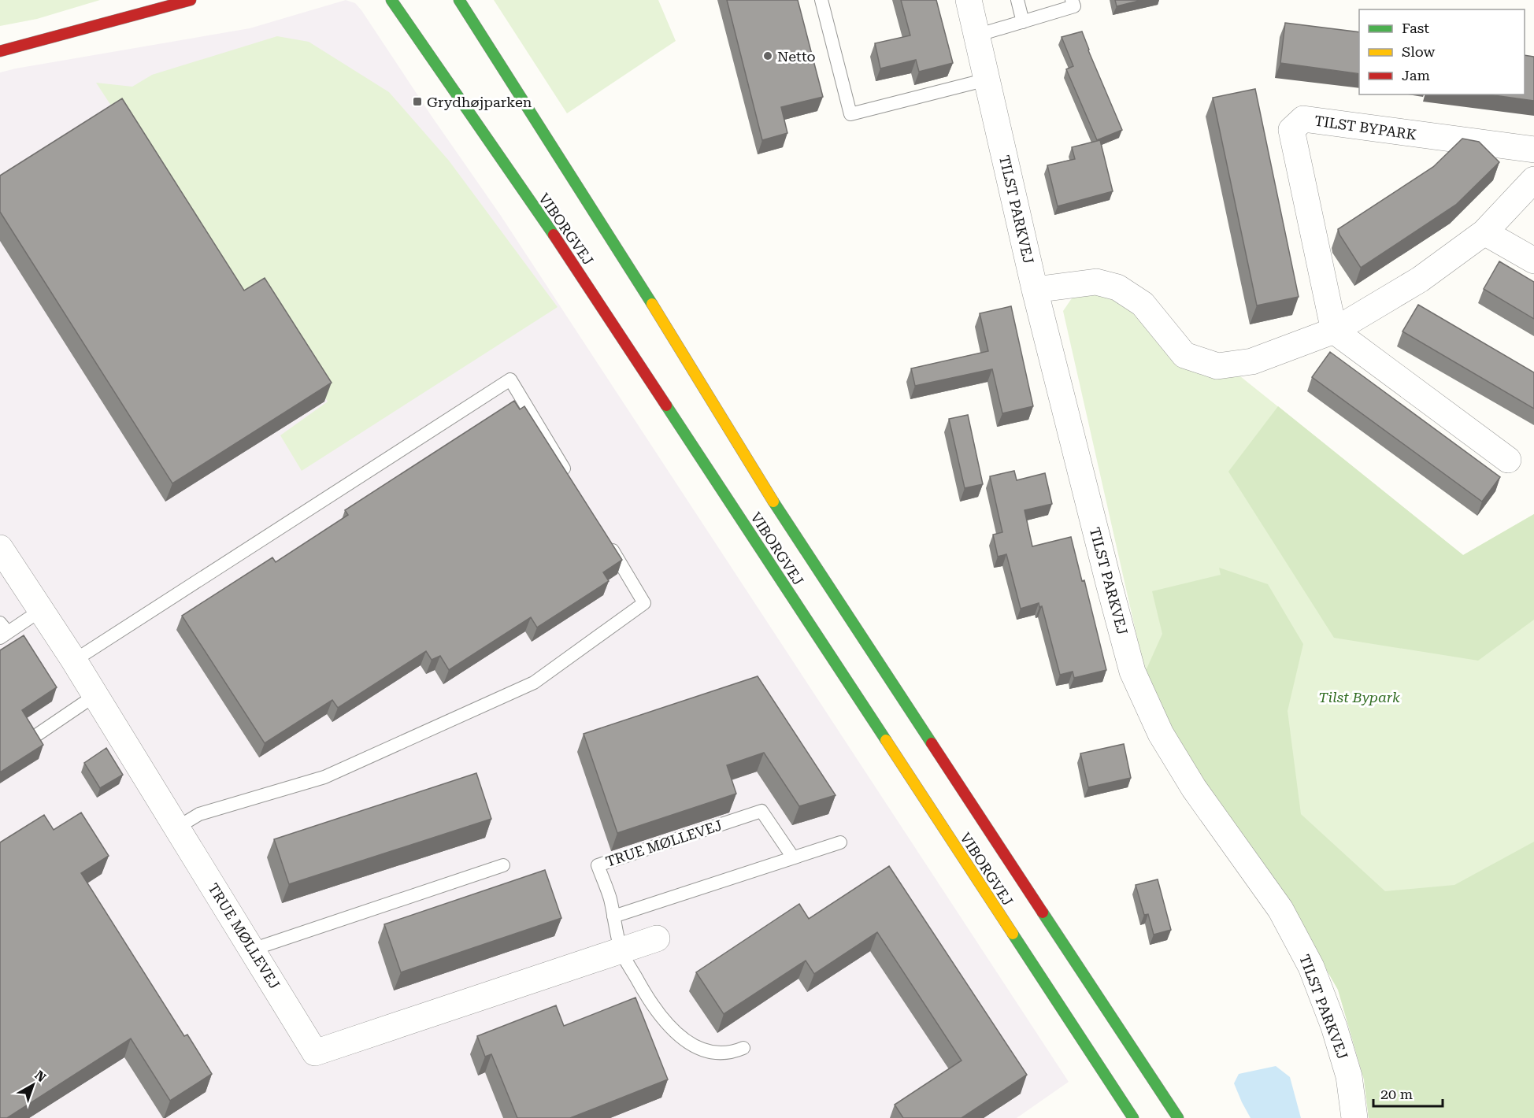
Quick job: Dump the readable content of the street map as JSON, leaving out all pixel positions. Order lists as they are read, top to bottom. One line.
{"streets":{"main road":["VIBORGVEJ"],"street":["TILST BYPARK","TILST PARKVEJ","TRUE MØLLEVEJ"]},"parks":["Tilst Bypark"],"places":{"other":["Netto"],"transit":["Grydhøjparken"]},"legend":["Fast","Slow","Jam"],"scale_bar":"20 m","north":"top right"}
